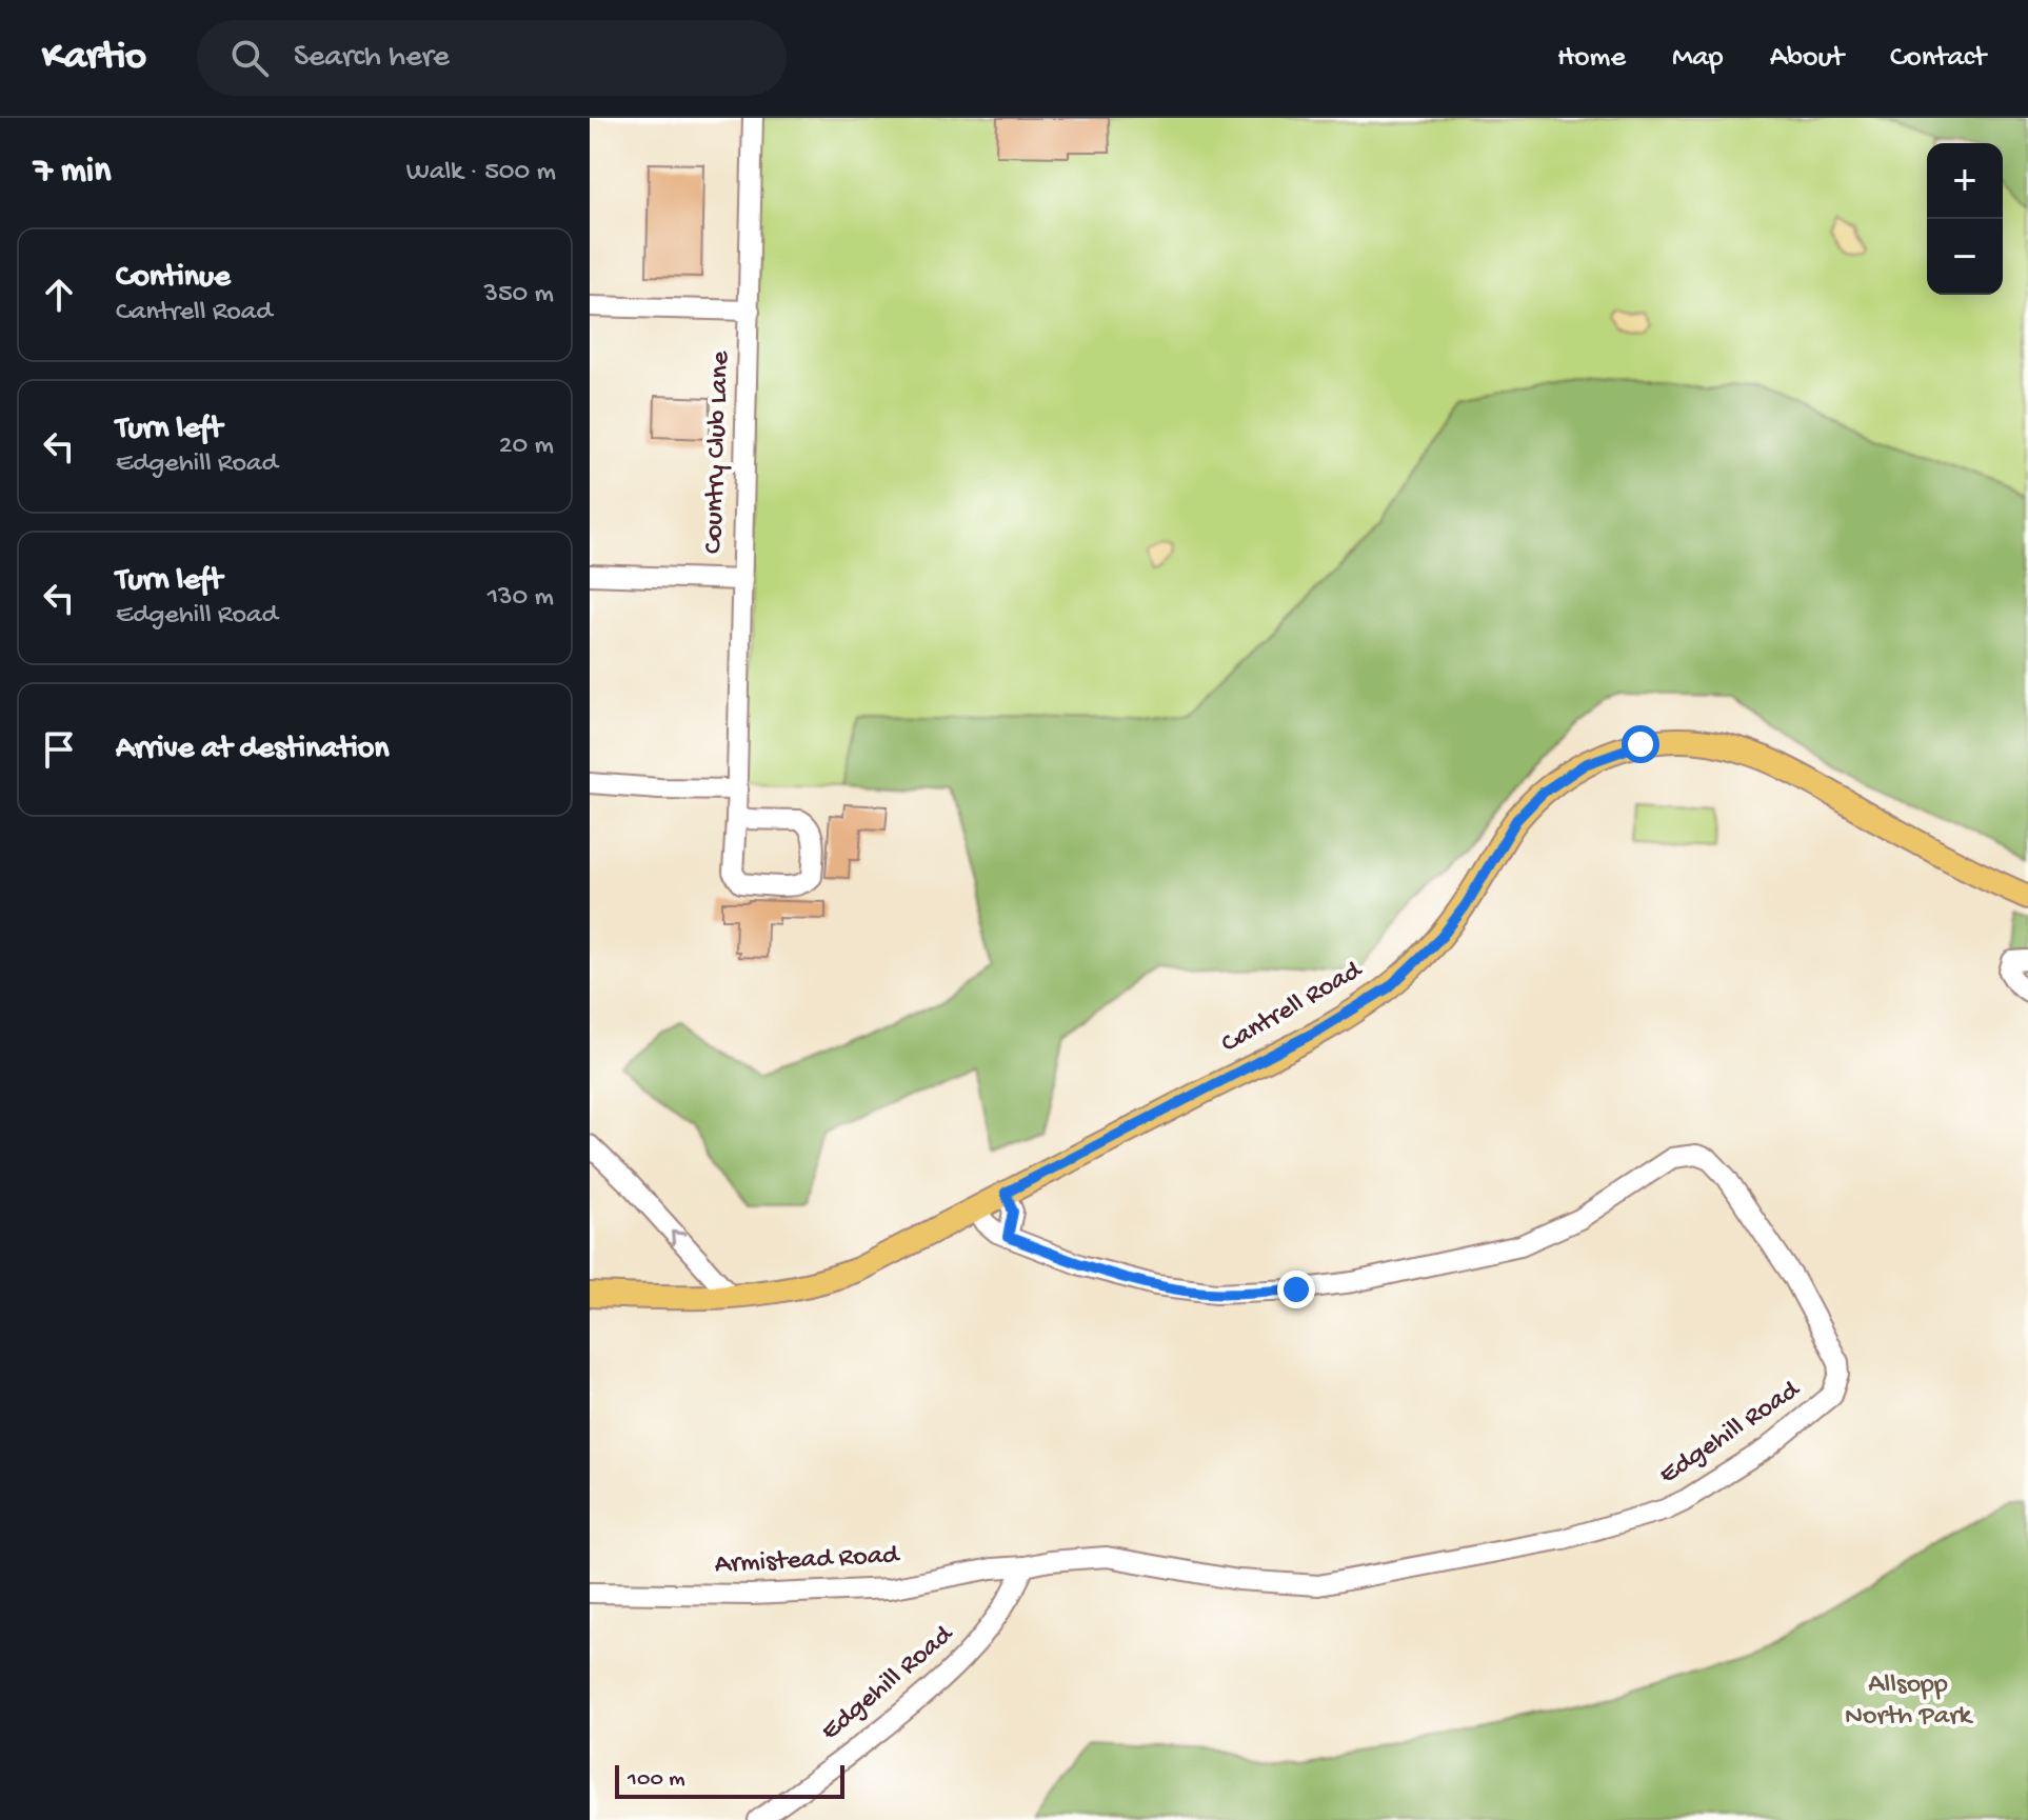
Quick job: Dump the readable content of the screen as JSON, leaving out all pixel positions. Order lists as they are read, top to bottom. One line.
{"streets":{"main road":["Cantrell Road"],"street":["Country Club Lane","Edgehill Road","Armistead Road"]},"crossings":[["Cantrell Road","Edgehill Road"],["Edgehill Road","Armistead Road"]],"parks":["Allsopp North Park"],"scale_bar":"100 m","page":{"header":"Kartio","search":"Search here","nav":["Home","Map","About","Contact"],"heading":["7 min","Walk · 500 m"],"map_buttons":["+","−"],"list":[["Continue","Cantrell Road","350 m"],["Turn left","Edgehill Road","20 m"],["Turn left","Edgehill Road","130 m"],"Arrive at destination"],"scale":"100 m"}}
